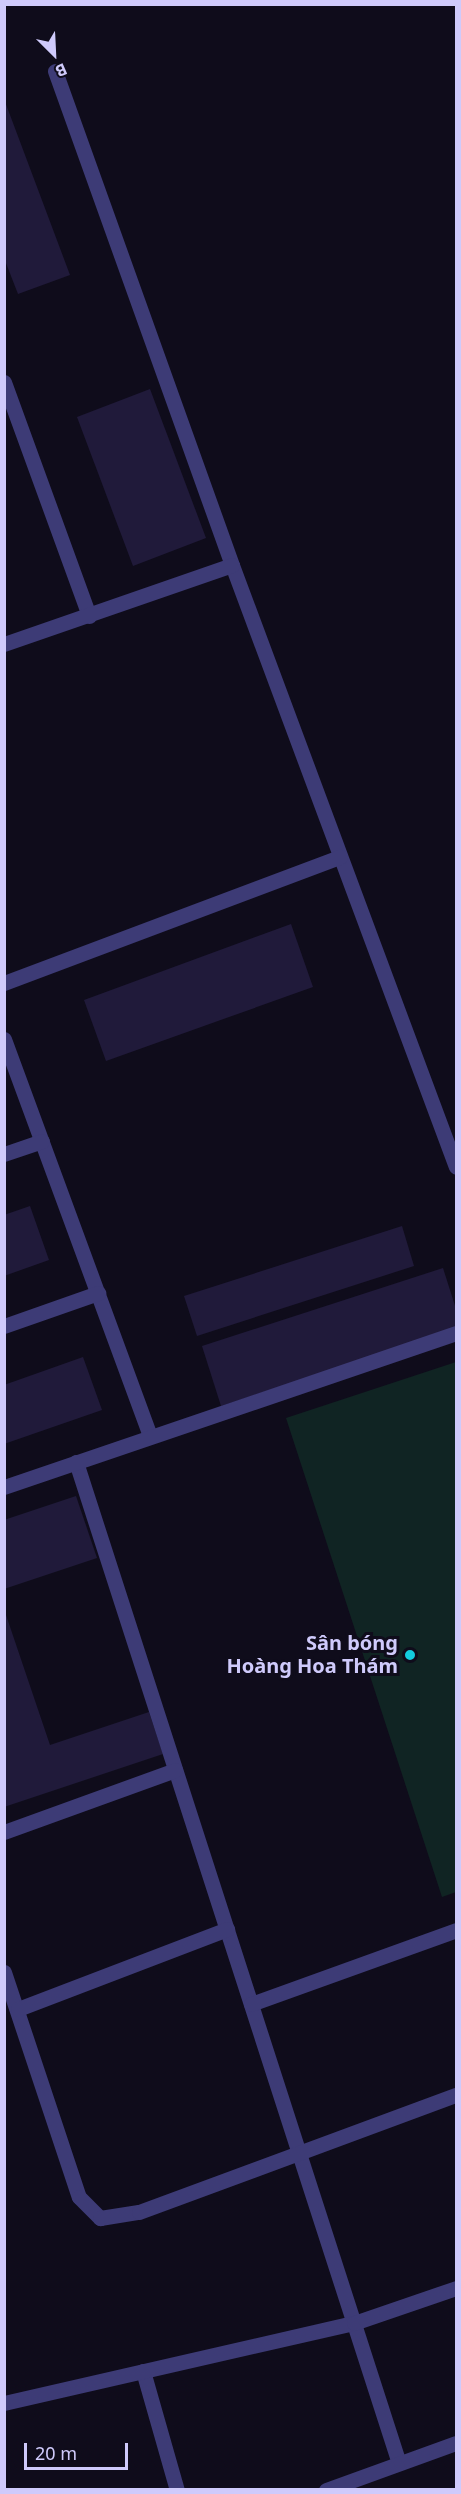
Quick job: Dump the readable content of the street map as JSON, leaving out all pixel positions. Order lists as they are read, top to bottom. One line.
{"places":["Sân bóng Hoàng Hoa Thám"],"scale_bar":"20 m","north":"bottom right"}
